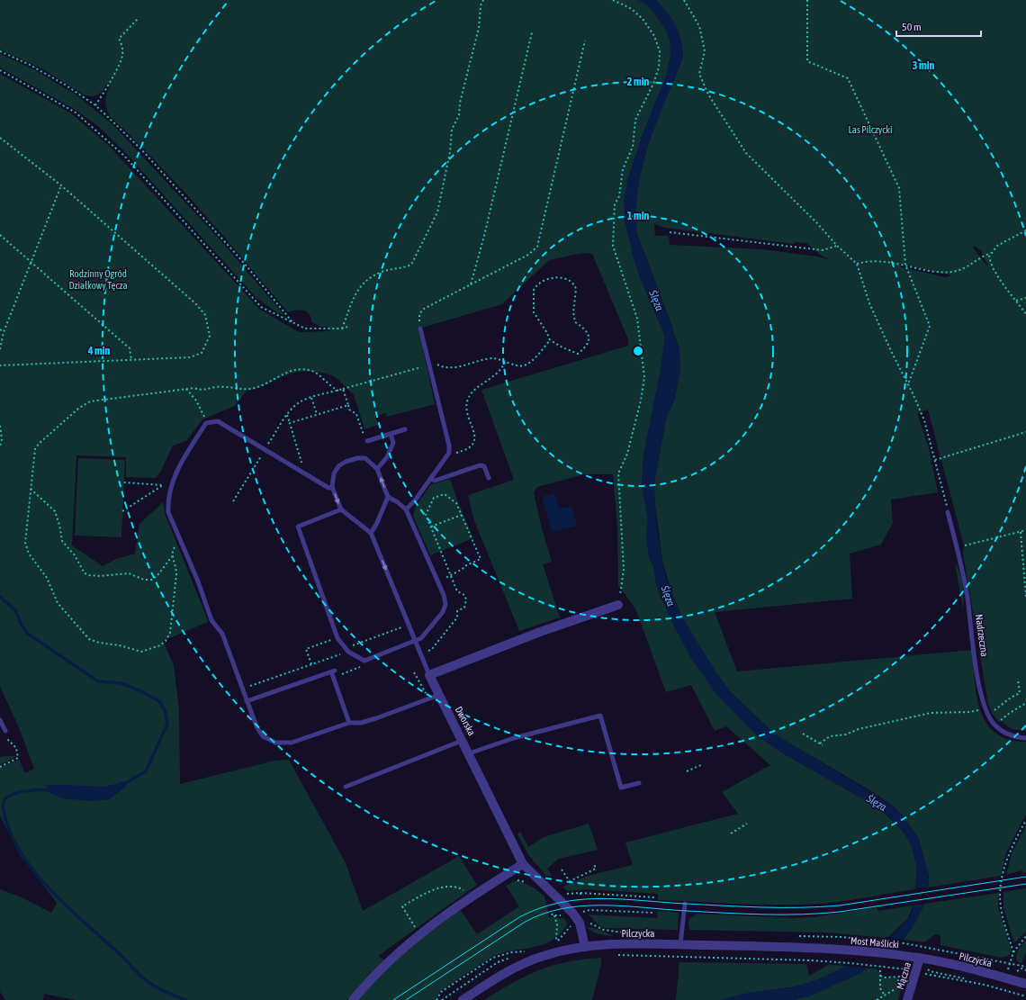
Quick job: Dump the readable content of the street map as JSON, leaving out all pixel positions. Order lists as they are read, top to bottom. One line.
{"streets":{"street":["Dworska","Pilczycka","Most Maślicki","Mączna"],"lane":["Nadrzeczna"]},"crossings":[["Dworska","Pilczycka"],["Pilczycka","Most Maślicki"],["Pilczycka","Mączna"],["Most Maślicki","Mączna"]],"water":["Ślęza"],"parks":["Las Pilczycki","Rodzinny Ogród Działkowy Tęcza"],"scale_bar":"50 m","rings":["3 min","2 min","1 min","4 min"]}
